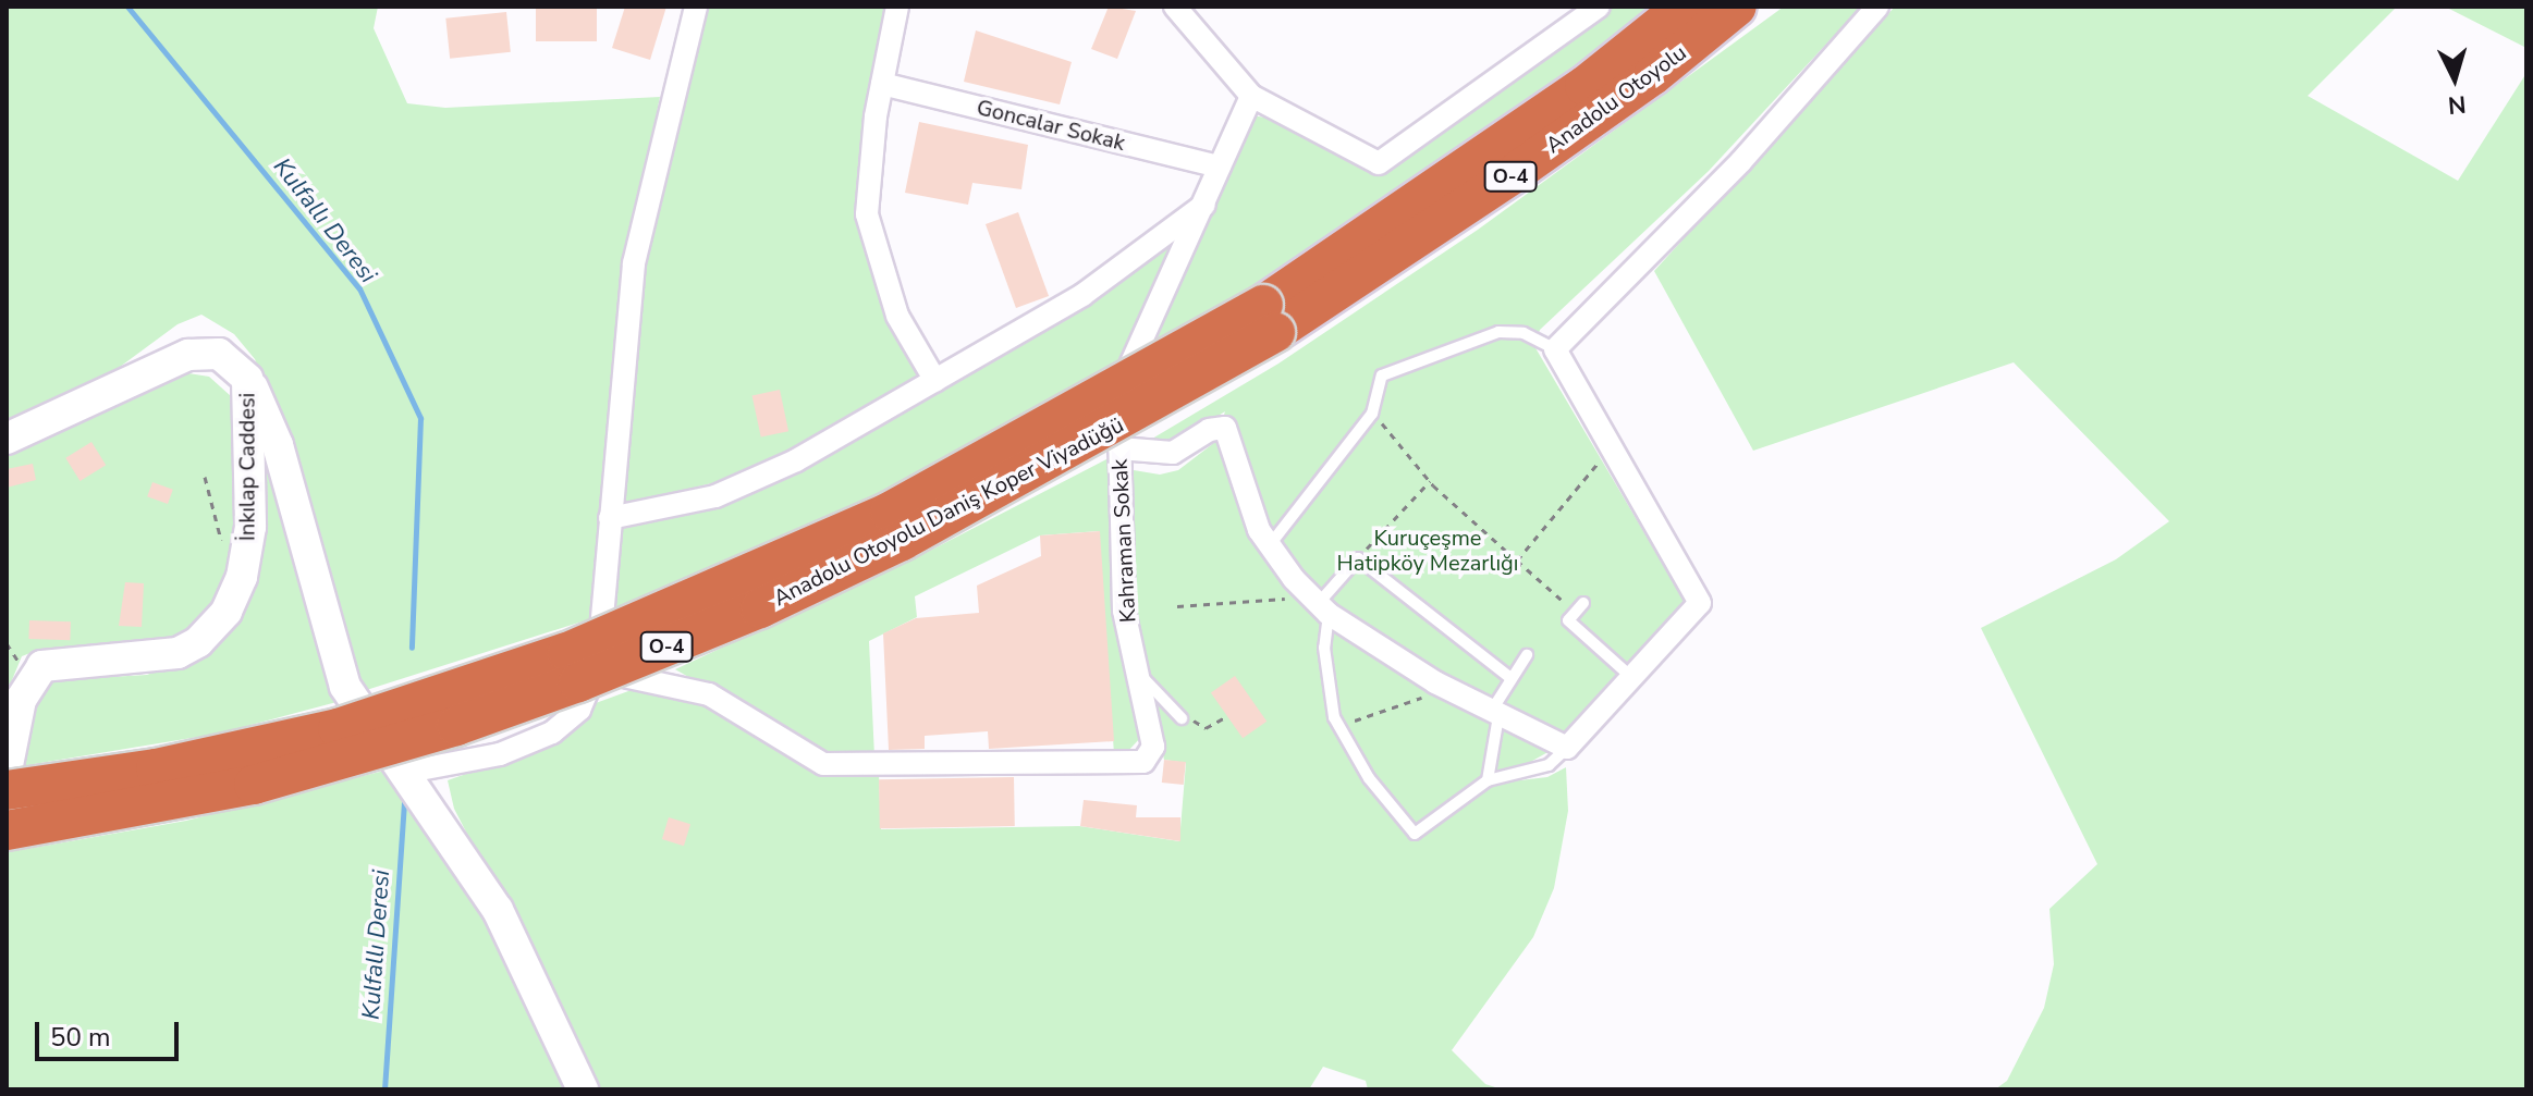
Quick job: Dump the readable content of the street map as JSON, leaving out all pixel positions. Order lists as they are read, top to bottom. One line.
{"streets":{"highway":["Anadolu Otoyolu","O-4","Anadolu Otoyolu Daniş Koper Viyadüğü"],"street":["Goncalar Sokak","İnkılap Caddesi","Kahraman Sokak"]},"crossings":[["Anadolu Otoyolu","Anadolu Otoyolu Daniş Koper Viyadüğü"],["Goncalar Sokak","Kahraman Sokak"]],"water":["Kulfallı Deresi"],"parks":["Kuruçeşme Hatipköy Mezarlığı"],"scale_bar":"50 m","north":"bottom"}
